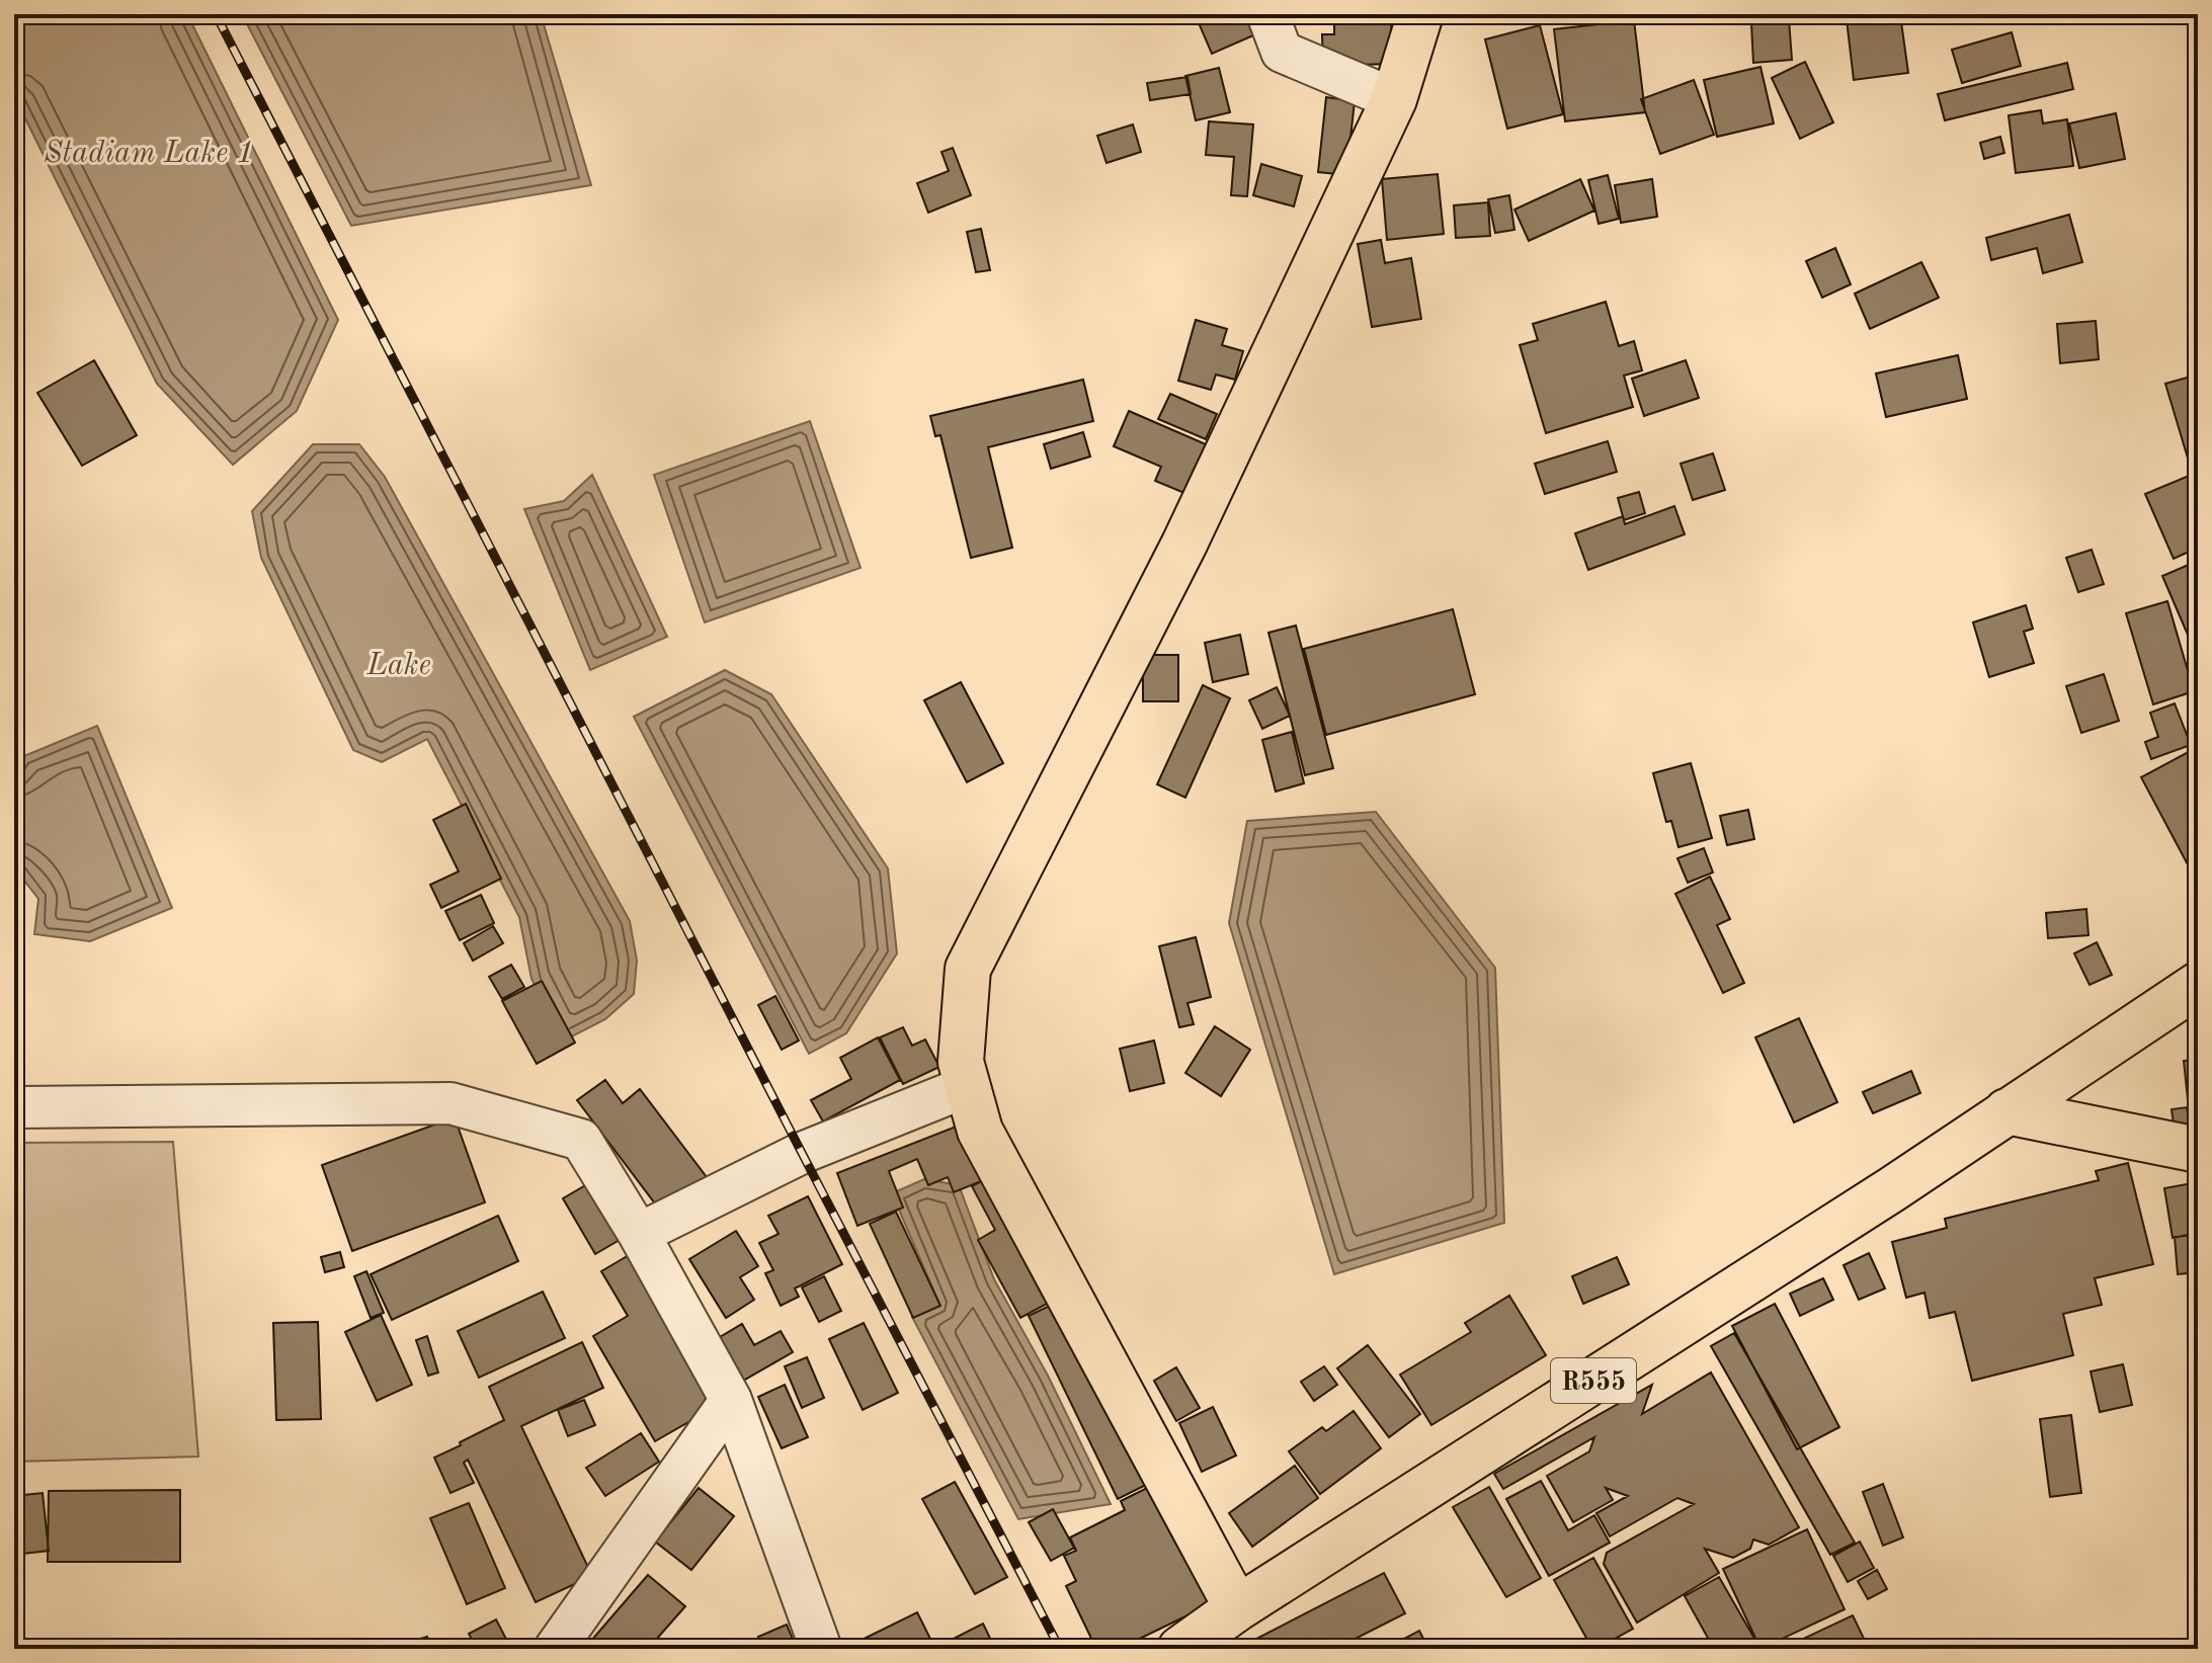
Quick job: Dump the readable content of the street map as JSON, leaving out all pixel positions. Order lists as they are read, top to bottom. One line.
{"streets":{"main road":["R555"]},"water":["Stadiam Lake 1","Lake"]}
